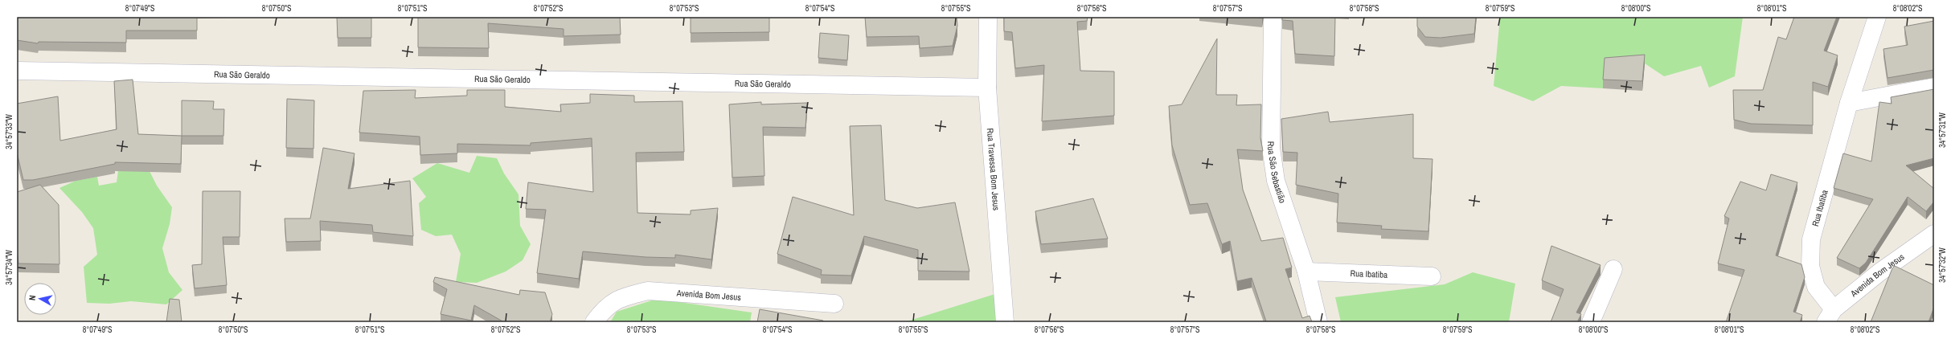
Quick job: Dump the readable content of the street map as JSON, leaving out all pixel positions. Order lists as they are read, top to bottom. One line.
{"streets":{"street":["Rua São Geraldo","Rua Travessa Bom Jesus","Rua São Sebastião","Rua Ibatiba","Avenida Bom Jesus"]},"crossings":[["Rua São Geraldo","Rua Travessa Bom Jesus"],["Rua São Sebastião","Rua Ibatiba"],["Rua Ibatiba","Avenida Bom Jesus"]],"north":"left","coordinates":["8°07'49\"S","8°07'50\"S","8°07'51\"S","8°07'52\"S","8°07'53\"S","8°07'54\"S","8°07'55\"S","8°07'56\"S","8°07'57\"S","8°07'58\"S","8°07'59\"S","8°08'00\"S","8°08'01\"S","8°08'02\"S","34°57'31\"W","34°57'33\"W","34°57'32\"W","34°57'34\"W"]}
